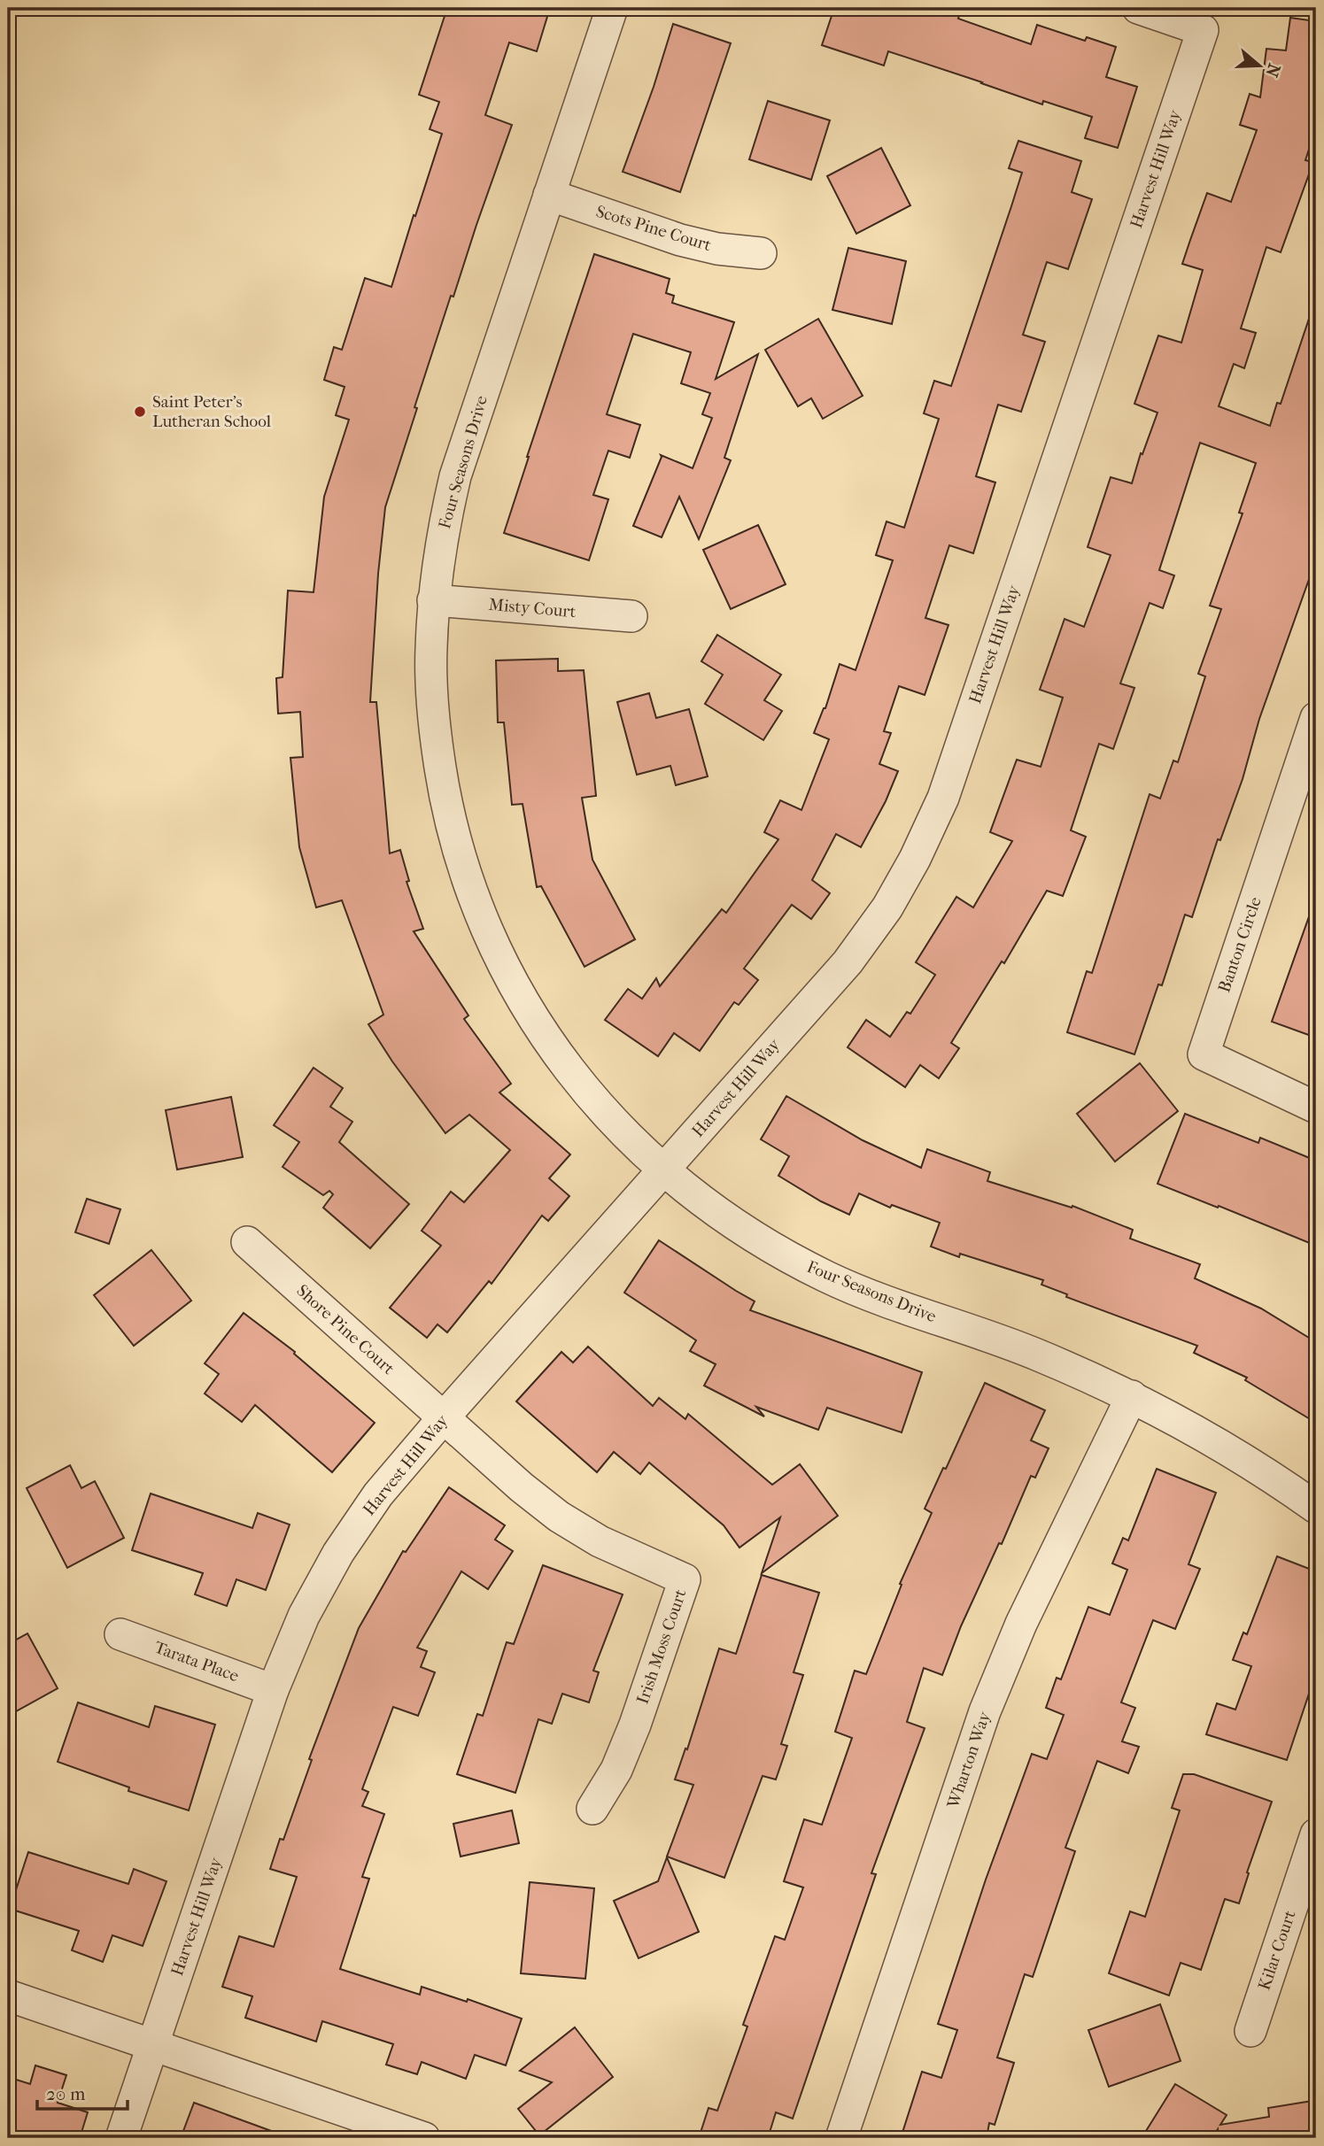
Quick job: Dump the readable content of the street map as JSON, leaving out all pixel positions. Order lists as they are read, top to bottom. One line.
{"streets":{"street":["Harvest Hill Way","Scots Pine Court","Four Seasons Drive","Misty Court","Banton Circle","Shore Pine Court","Irish Moss Court","Tarata Place","Wharton Way","Kilar Court"]},"crossings":[["Harvest Hill Way","Four Seasons Drive"],["Harvest Hill Way","Shore Pine Court"],["Harvest Hill Way","Irish Moss Court"],["Harvest Hill Way","Tarata Place"],["Scots Pine Court","Four Seasons Drive"],["Four Seasons Drive","Misty Court"],["Four Seasons Drive","Wharton Way"],["Shore Pine Court","Irish Moss Court"]],"places":["Saint Peter's Lutheran School"],"scale_bar":"20 m","north":"right"}
